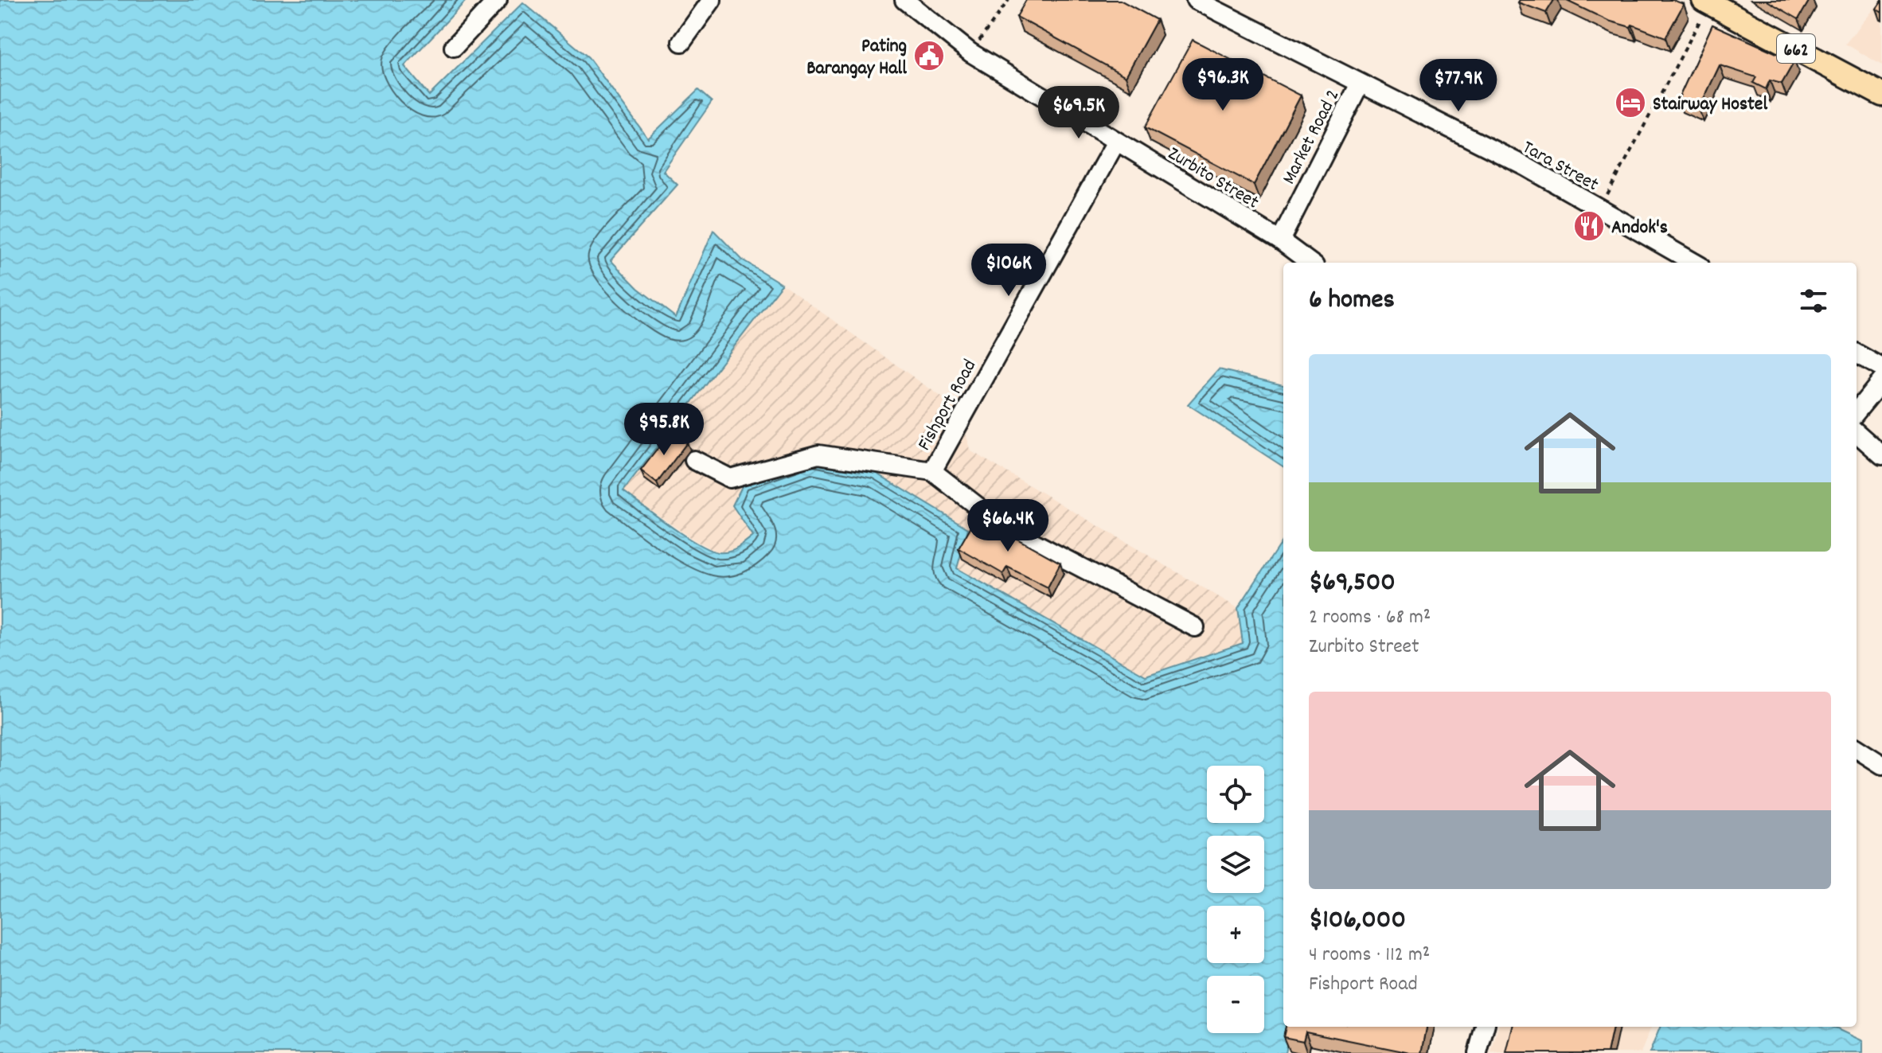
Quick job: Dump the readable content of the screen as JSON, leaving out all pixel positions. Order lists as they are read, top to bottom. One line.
{"streets":{"main road":["662"],"street":["Market Road 2","Tara Street","Zurbito Street","Fishport Road"]},"crossings":[["Market Road 2","Tara Street"],["Market Road 2","Zurbito Street"],["Zurbito Street","Fishport Road"]],"places":{"public building":["Pating Barangay Hall"],"hotel":["Stairway Hostel"],"restaurant":["Andok's"]},"page":{"price":["$96.3K","$77.9K","$69.5K","$106K","$95.8K","$66.4K"],"heading":"6 homes","list":[{"name":"$69,500","note":"2 rooms · 68 m² · Zurbito Street"},{"name":"$106,000","note":"4 rooms · 112 m² · Fishport Road"}],"map_buttons":["+","−"]}}
